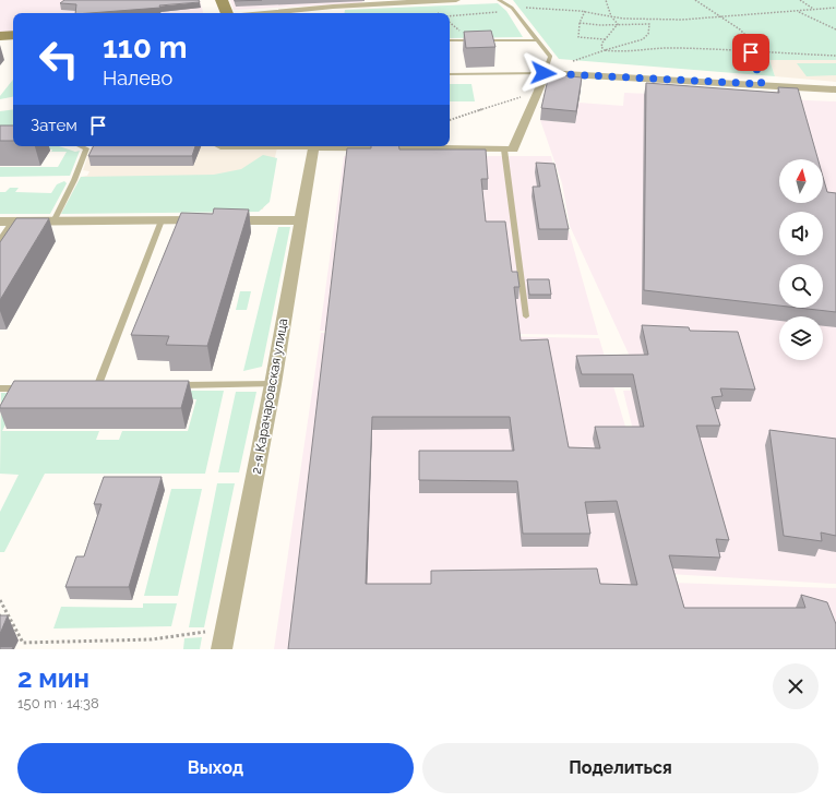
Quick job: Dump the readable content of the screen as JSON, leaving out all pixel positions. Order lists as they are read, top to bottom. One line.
{"streets":{"street":["2-я Карачаровская улица"]},"north":"top","page":{"turn":["110 m","Налево"],"then":"Затем","heading":["2 мин","150 m · 14:38"],"buttons":["Выход","Поделиться"]}}
